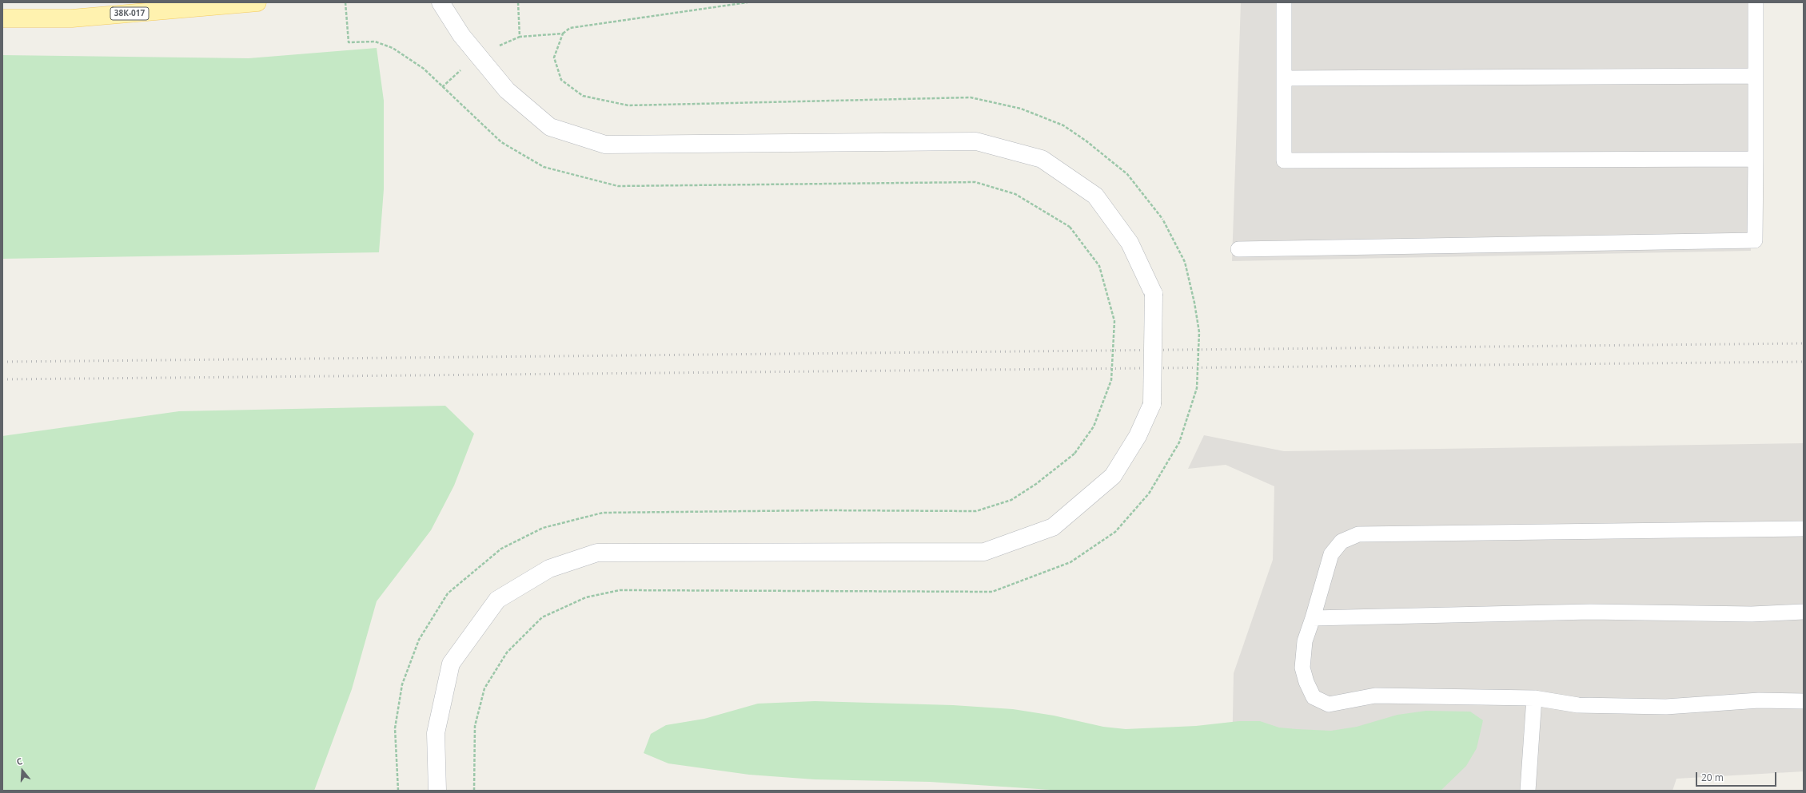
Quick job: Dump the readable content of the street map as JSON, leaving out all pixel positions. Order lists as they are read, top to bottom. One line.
{"streets":{"main road":["38К-017"]},"scale_bar":"20 m","north":"top"}
